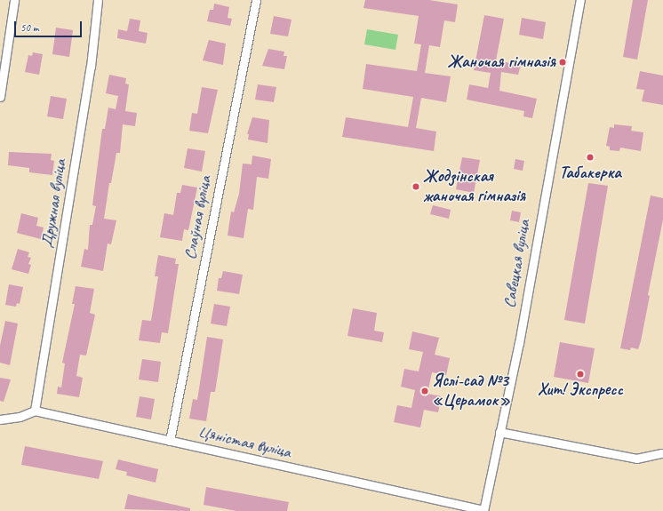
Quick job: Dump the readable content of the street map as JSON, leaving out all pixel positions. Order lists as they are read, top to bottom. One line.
{"streets":{"street":["Дружная вуліца","Слаўная вуліца","Савецкая вуліца","Цяністая вуліца"]},"crossings":[["Дружная вуліца","Цяністая вуліца"],["Слаўная вуліца","Цяністая вуліца"],["Савецкая вуліца","Цяністая вуліца"]],"places":["Жаночая гімназія","Табакерка","Жодзінская жаночая гімназія","Хит! Экспресс","Яслі-сад №3 «Церамок»"],"scale_bar":"50 m"}
